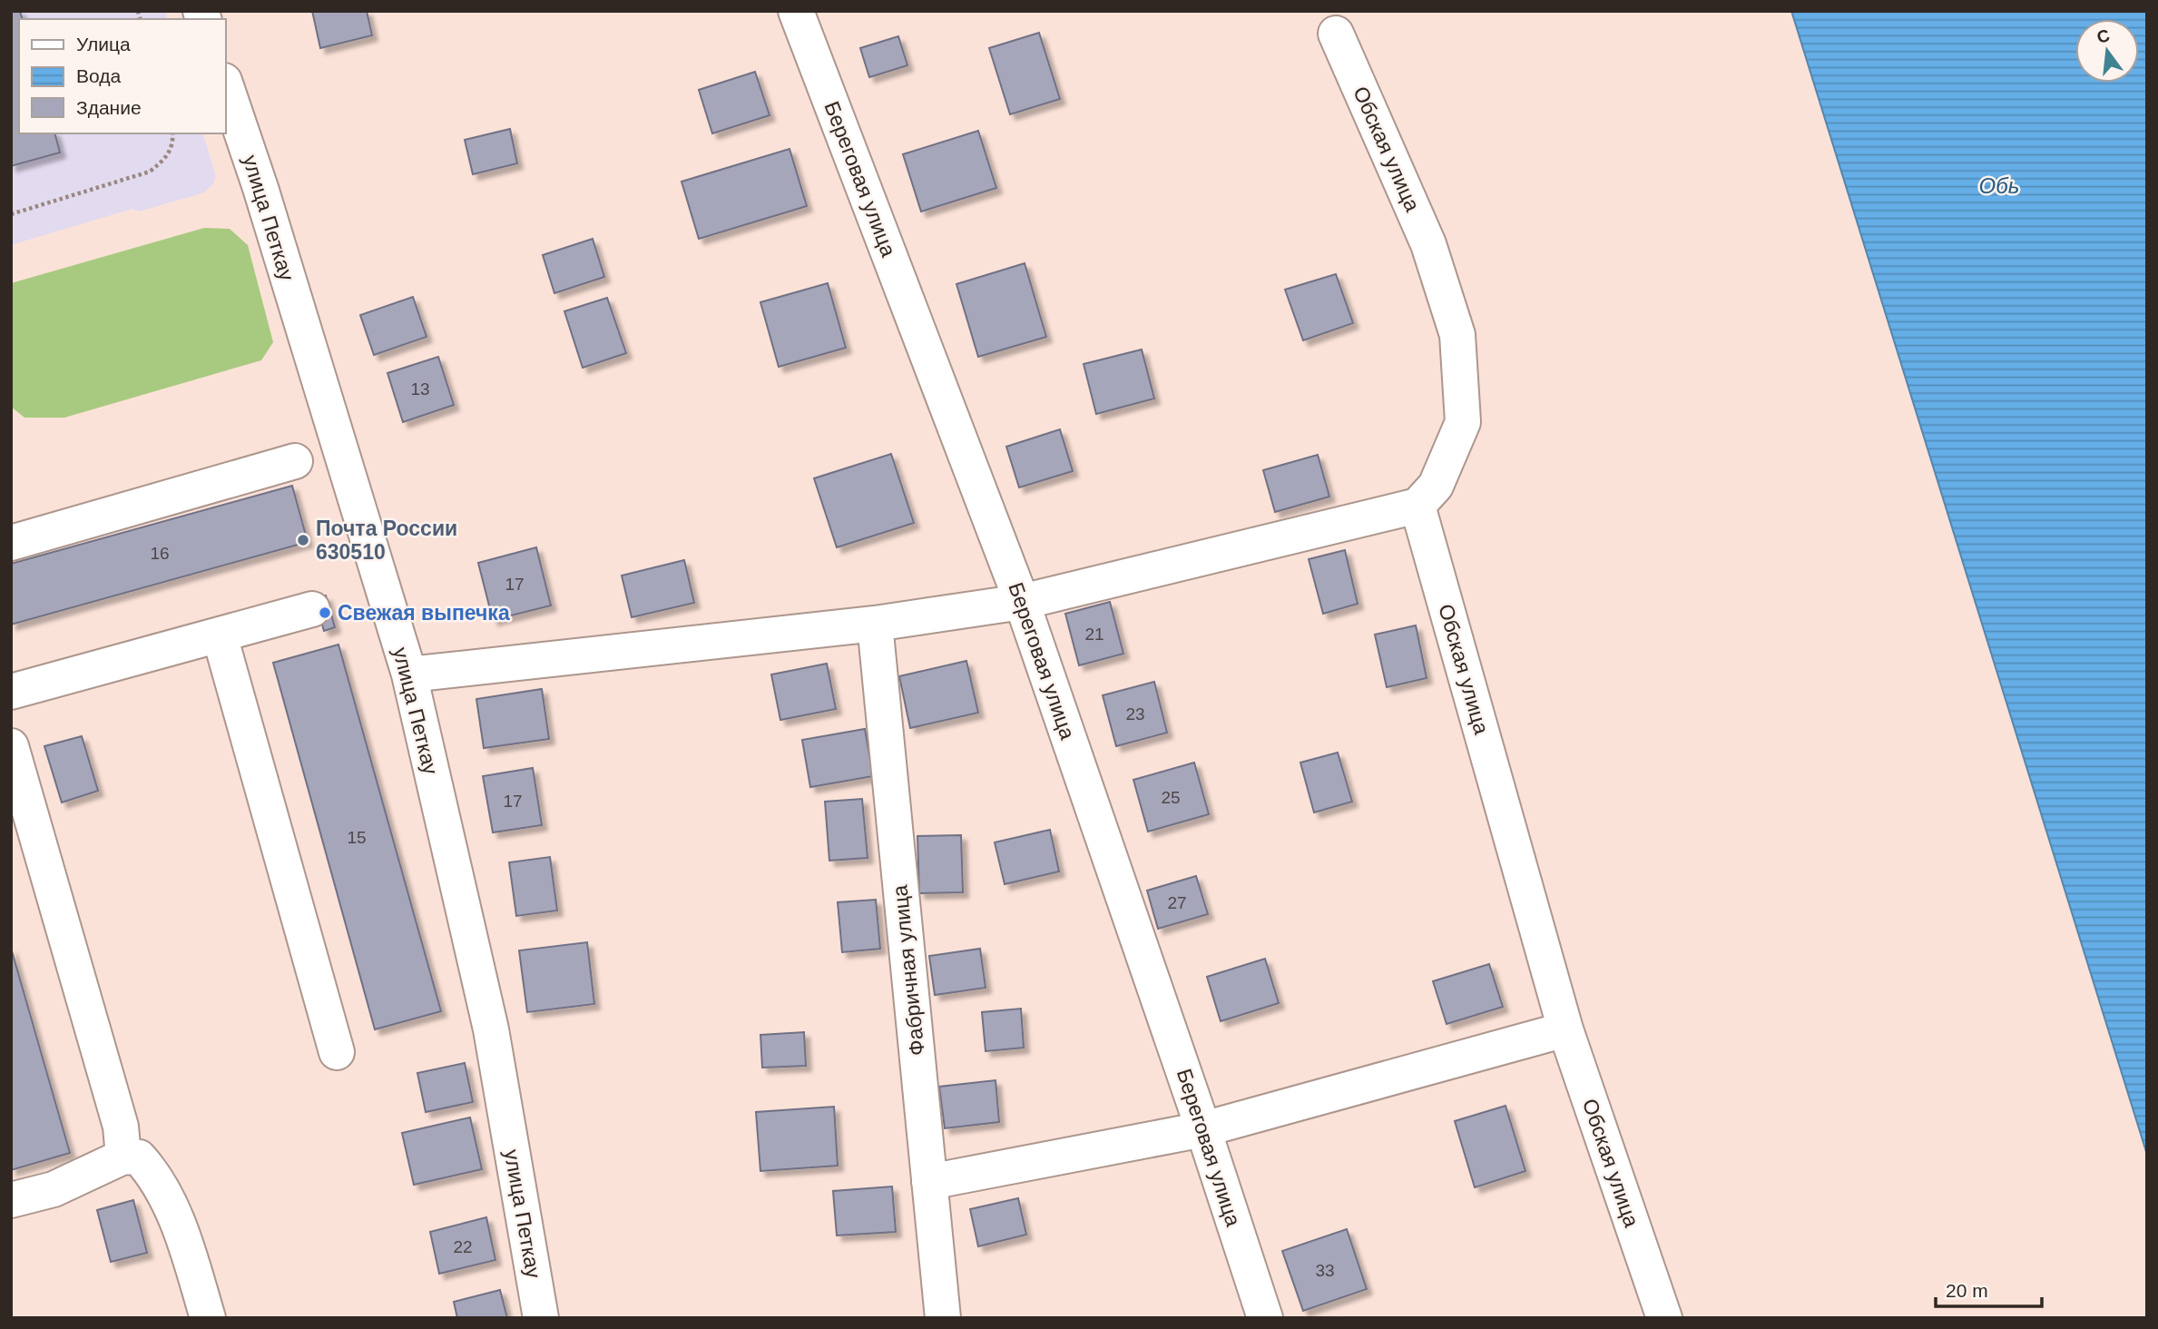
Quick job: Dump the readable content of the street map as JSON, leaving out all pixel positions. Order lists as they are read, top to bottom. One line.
{"streets":{"street":["Обская улица","Береговая улица","улица Петкау","Фабричная улица"]},"water":["Обь"],"places":["Почта России 630510","Свежая выпечка"],"house_numbers":["13","16","17","21","23","25","17","15","27","22","33"],"legend":["Улица","Вода","Здание"],"scale_bar":"20 m","north":"top"}
